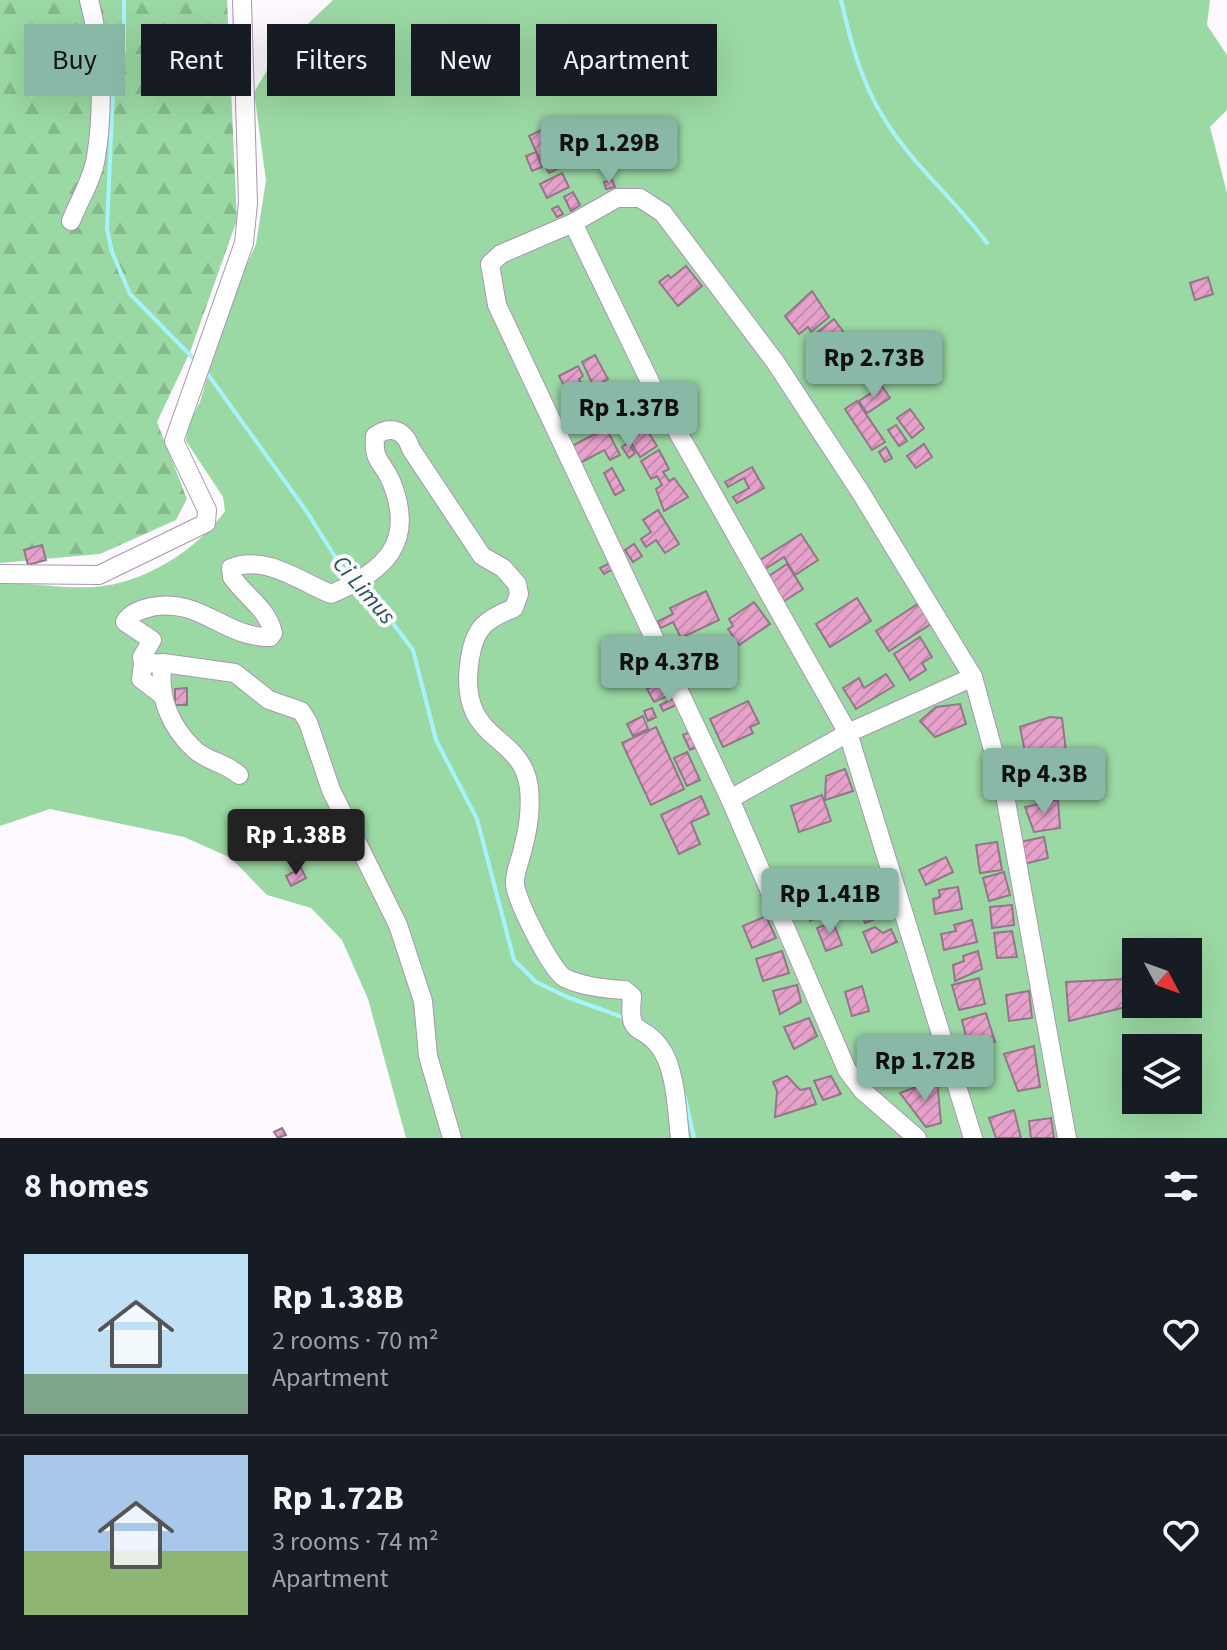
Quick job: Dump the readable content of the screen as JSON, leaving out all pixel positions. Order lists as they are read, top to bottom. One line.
{"water":["Ci Limus"],"north":"bottom right","page":{"chip":["Buy","Rent","Filters","New","Apartment"],"price":["Rp 1.29B","Rp 2.73B","Rp 1.37B","Rp 4.37B","Rp 4.3B","Rp 1.38B","Rp 1.41B","Rp 1.72B"],"heading":"8 homes","list":[{"name":"Rp 1.38B","note":"2 rooms · 70 m² · Apartment"},{"name":"Rp 1.72B","note":"3 rooms · 74 m² · Apartment"}]}}
